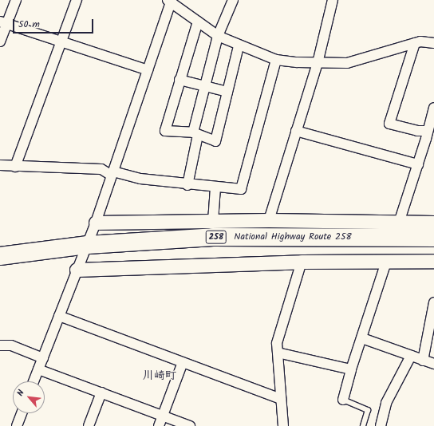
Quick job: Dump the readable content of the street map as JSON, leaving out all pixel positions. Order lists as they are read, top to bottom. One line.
{"streets":{"highway":["258","National Highway Route 258"]},"districts":["川崎町"],"scale_bar":"50 m","north":"top left"}
